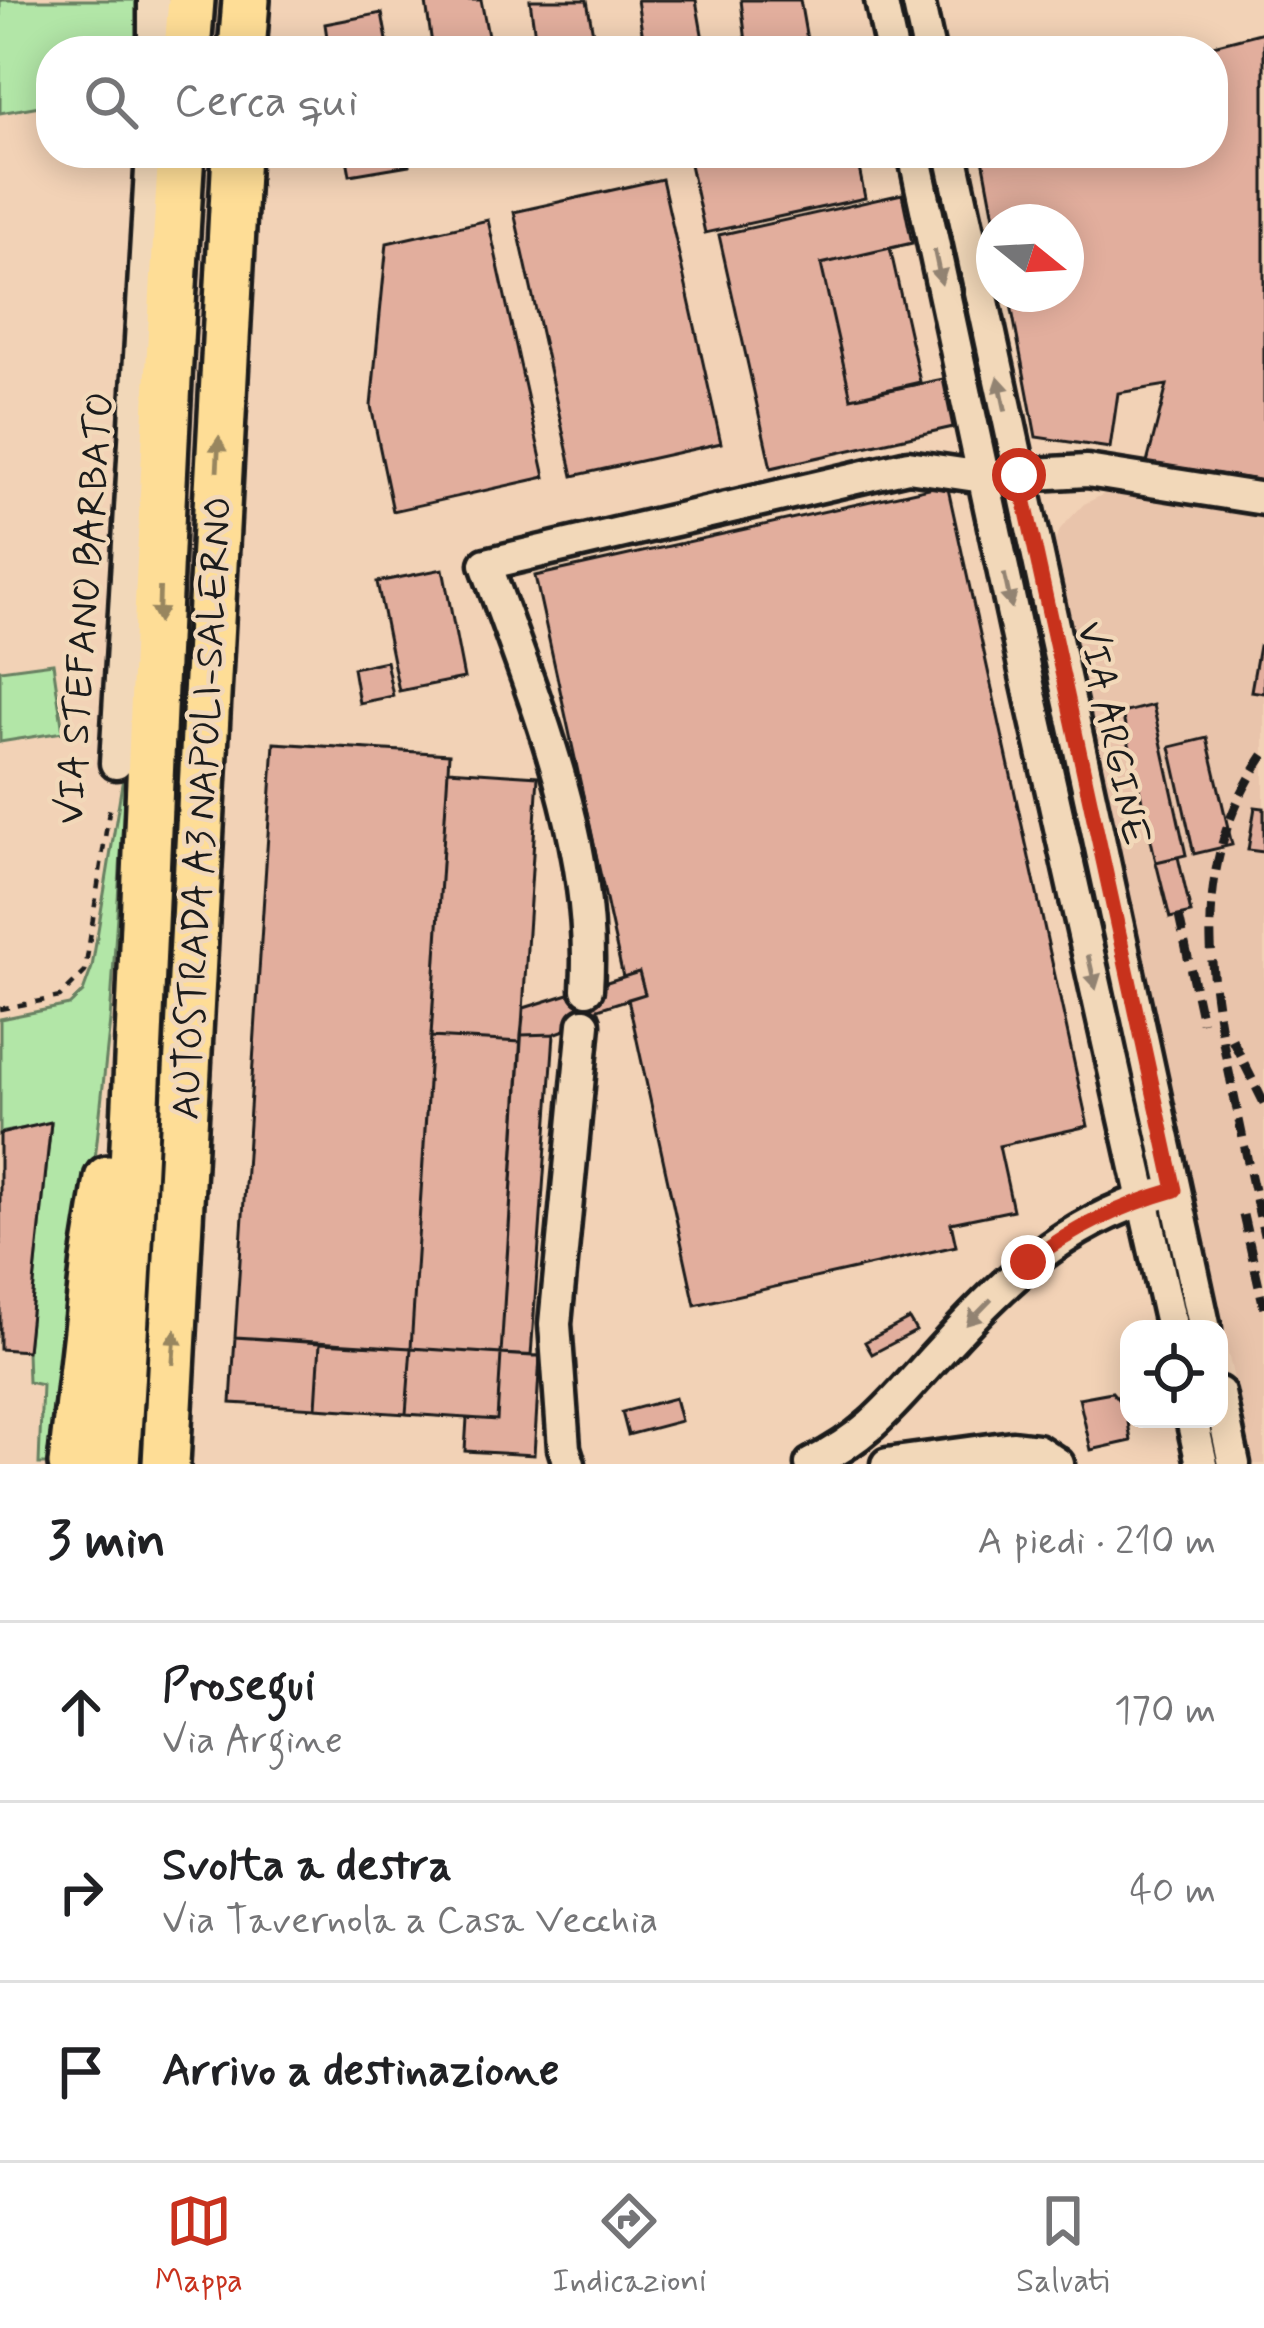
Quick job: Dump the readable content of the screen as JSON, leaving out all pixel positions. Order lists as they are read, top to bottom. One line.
{"streets":{"highway":["AUTOSTRADA A3 NAPOLI-SALERNO"],"street":["VIA STEFANO BARBATO","VIA ARGINE"]},"north":"right","page":{"search":"Cerca qui","heading":["3 min","A piedi · 210 m"],"list":[["Prosegui","Via Argine","170 m"],["Svolta a destra","Via Tavernola a Casa Vecchia","40 m"],"Arrivo a destinazione"],"nav":["Mappa","Indicazioni","Salvati"]}}
